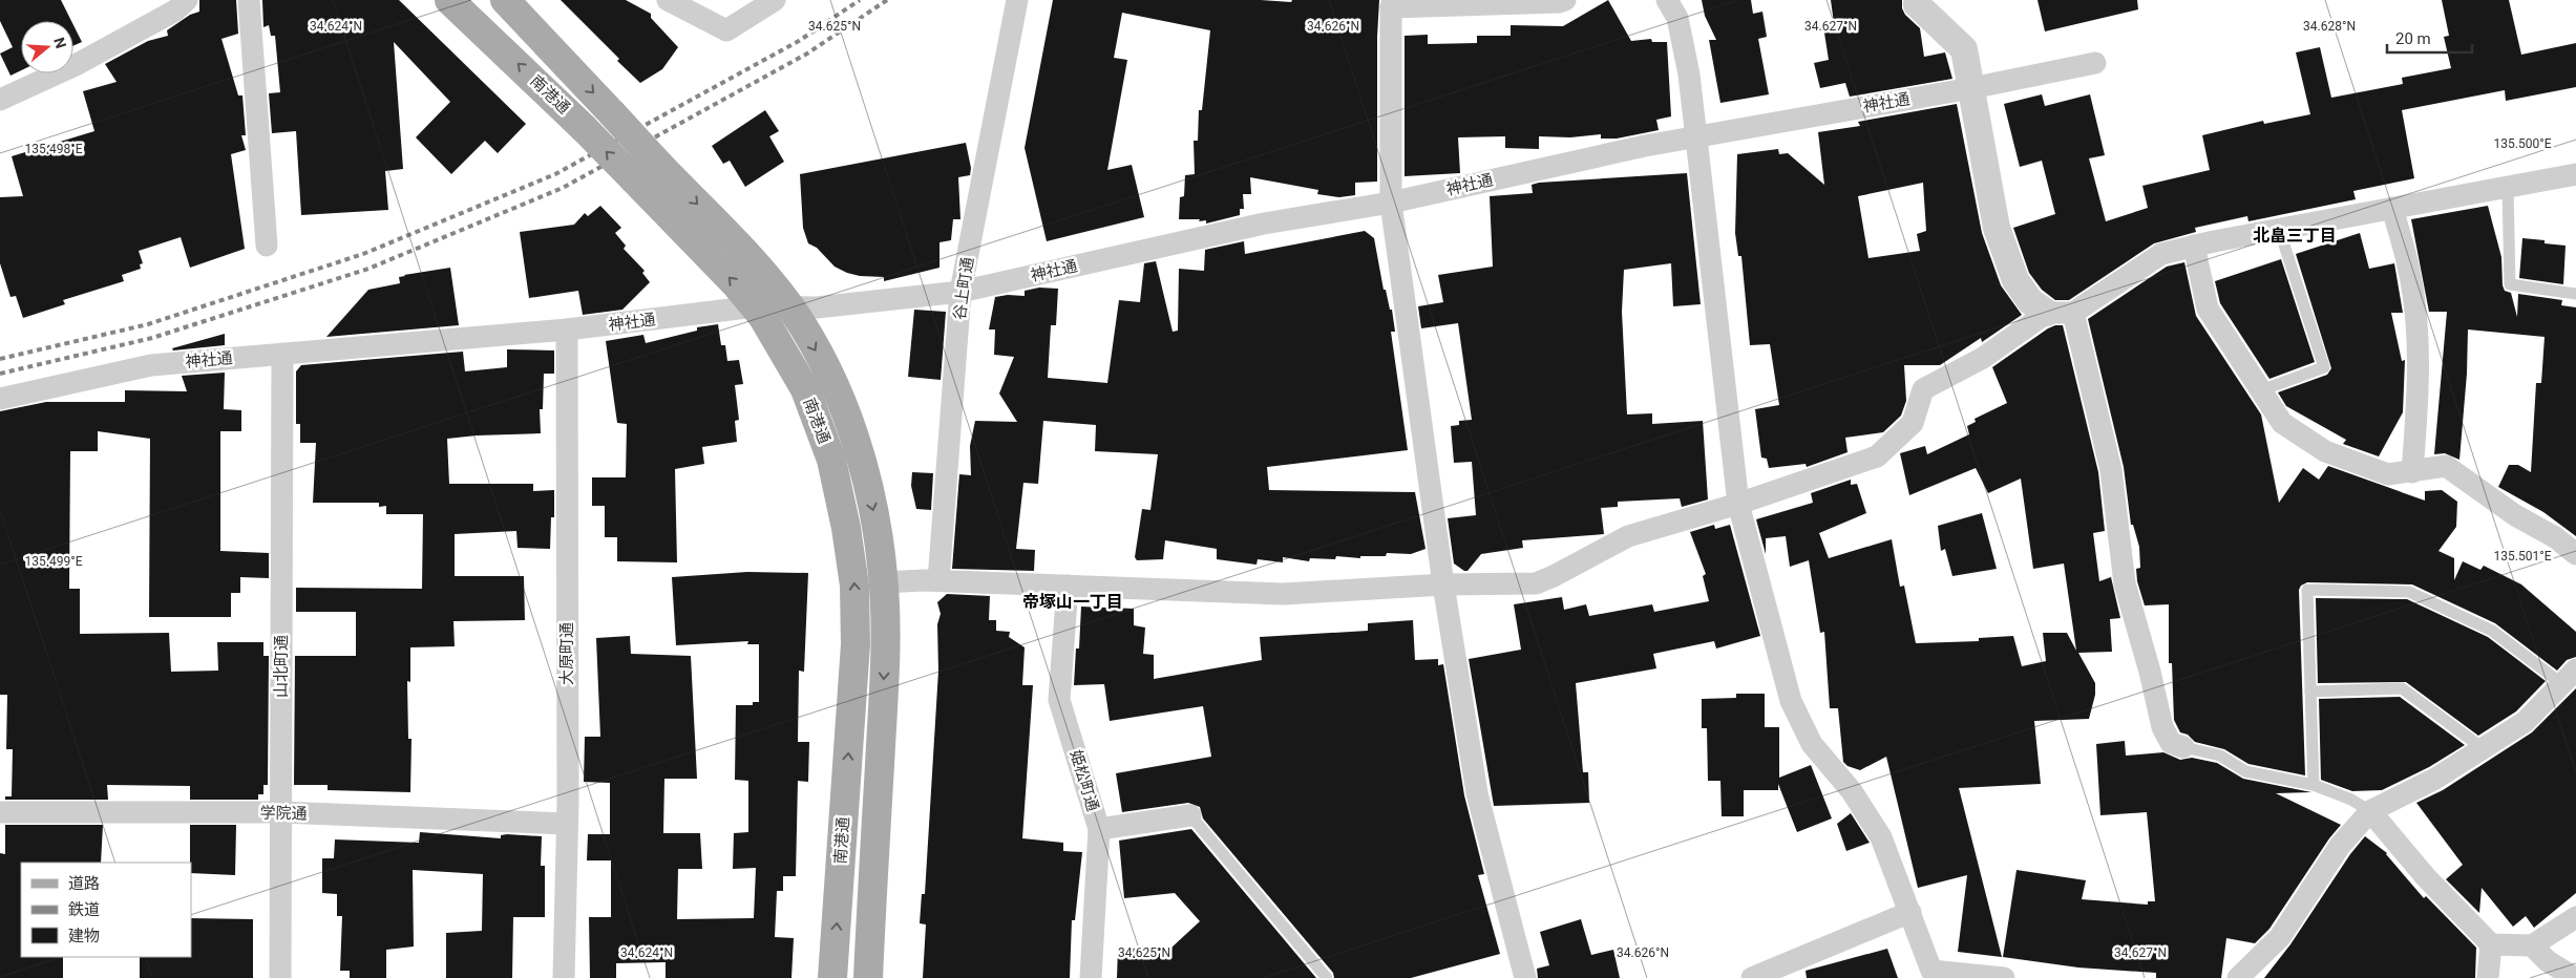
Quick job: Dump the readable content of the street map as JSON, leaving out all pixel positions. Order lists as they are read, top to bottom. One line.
{"streets":{"main road":["南港通"],"street":["神社通","谷上町通","大原町通","山北町通","姫松町通","学院通"]},"crossings":[["南港通","神社通"],["神社通","谷上町通"],["神社通","大原町通"],["神社通","山北町通"],["大原町通","学院通"],["山北町通","学院通"]],"districts":["北畠三丁目","帝塚山一丁目"],"legend":["道路","鉄道","建物"],"scale_bar":"20 m","north":"right","coordinates":["34.624°N","34.625°N","34.626°N","34.627°N","34.628°N","135.500°E","135.498°E","135.501°E","135.499°E"]}
